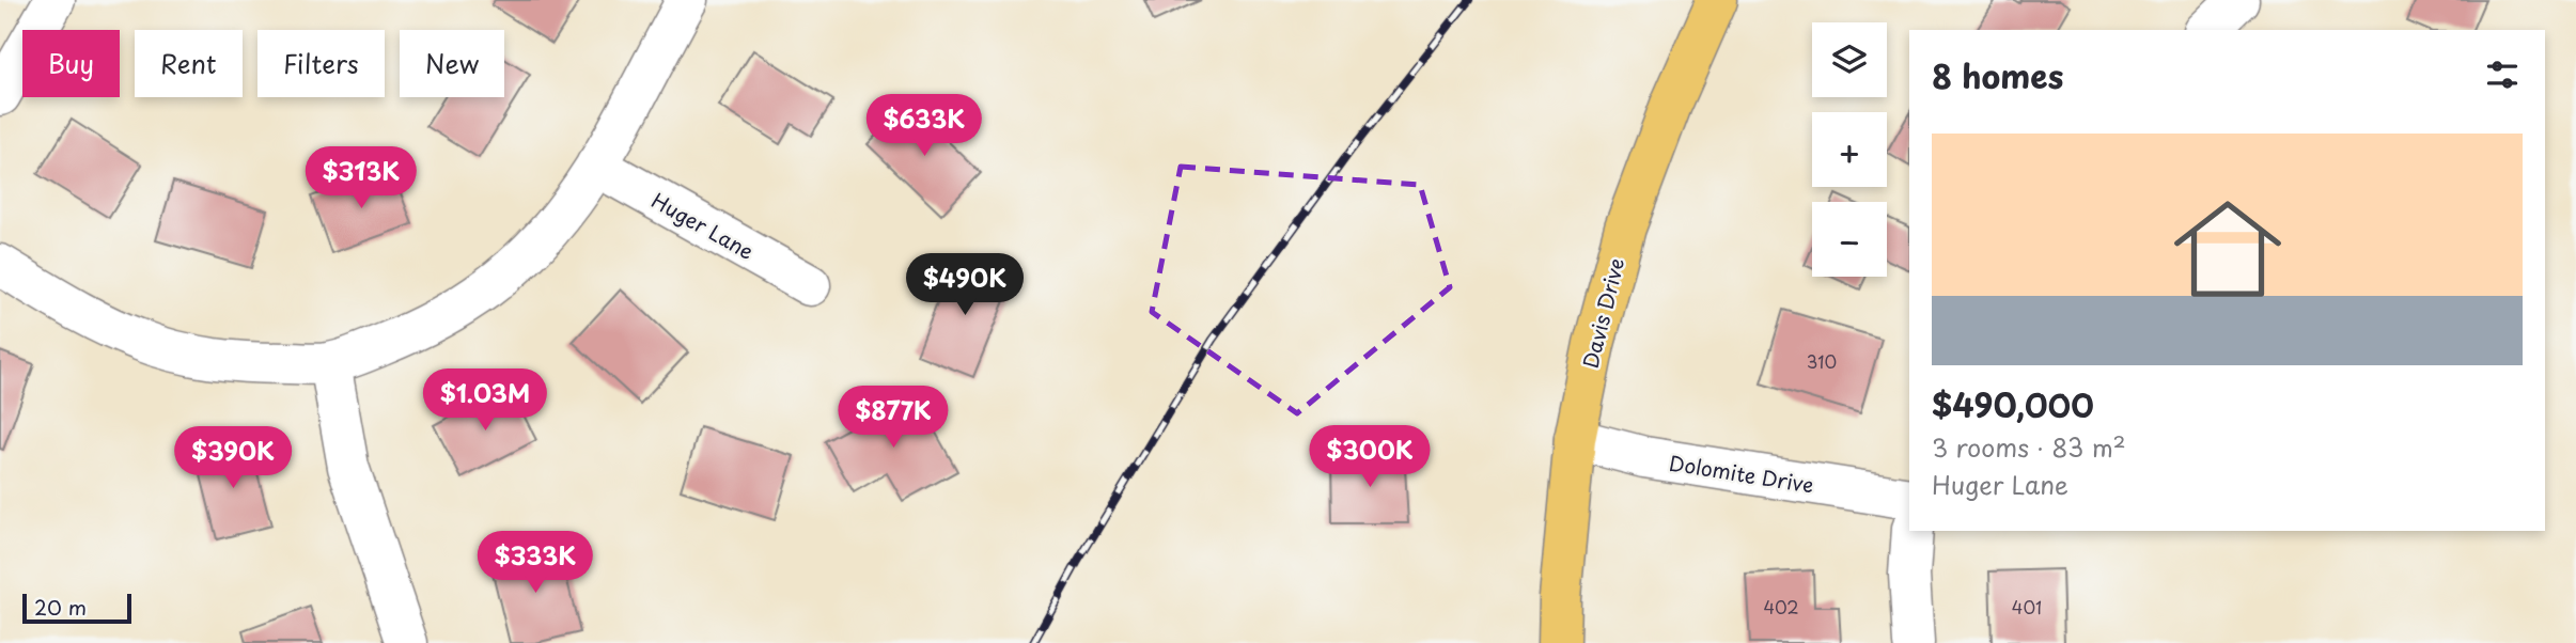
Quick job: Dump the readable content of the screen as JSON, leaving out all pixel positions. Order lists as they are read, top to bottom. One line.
{"streets":{"main road":["Davis Drive"],"street":["Huger Lane","Dolomite Drive"]},"crossings":[["Davis Drive","Dolomite Drive"]],"house_numbers":["310","402","401"],"scale_bar":"20 m","page":{"map_buttons":["+","−"],"chip":["Buy","Rent","Filters","New"],"heading":"8 homes","price":["$633K","$313K","$490K","$1.03M","$877K","$300K","$390K","$333K"],"list":[{"name":"$490,000","note":"3 rooms · 83 m² · Huger Lane"}],"scale":"20 m"}}
